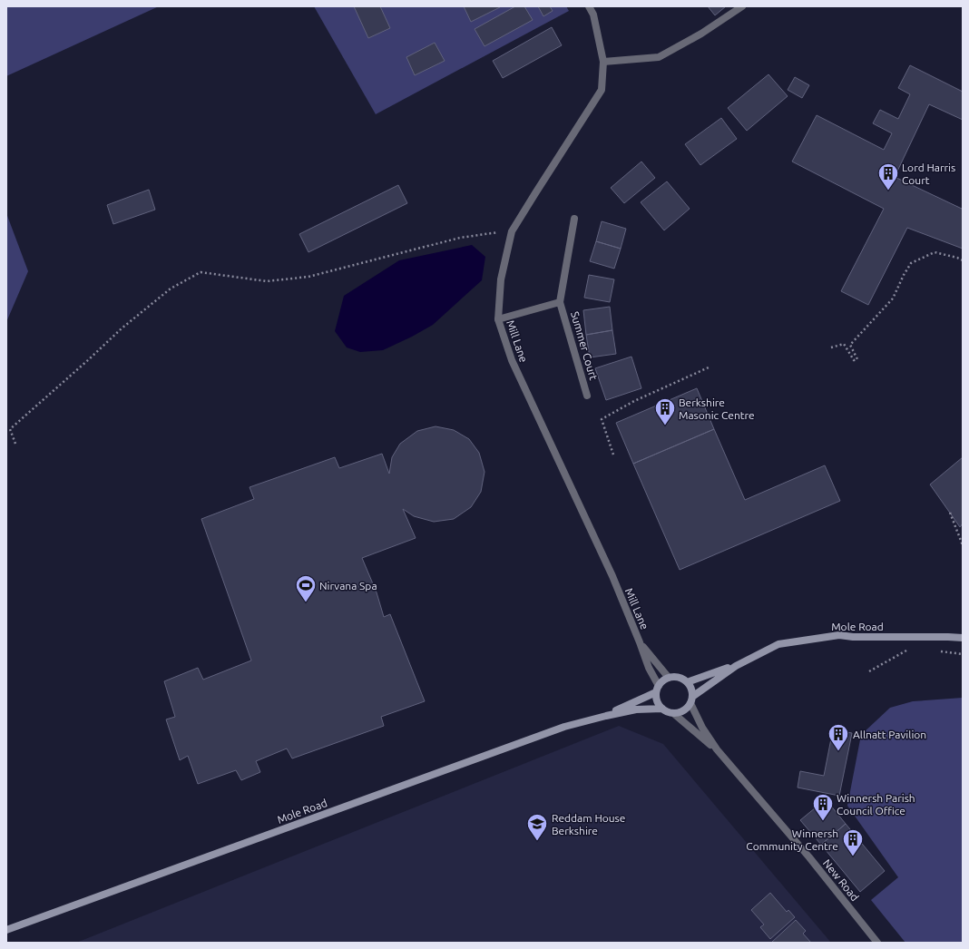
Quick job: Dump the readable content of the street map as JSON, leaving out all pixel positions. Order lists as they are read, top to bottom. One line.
{"streets":{"main road":["Mole Road"],"street":["Mill Lane","Summer Court","New Road"]},"crossings":[["Mill Lane","Summer Court"],["Mill Lane","Mole Road"],["Mill Lane","New Road"],["Mole Road","New Road"]],"places":{"building":["Lord Harris Court","Berkshire Masonic Centre","Allnatt Pavilion","Winnersh Parish Council Office","Winnersh Community Centre"],"sports":["Nirvana Spa"],"school or university":["Reddam House Berkshire"]}}
